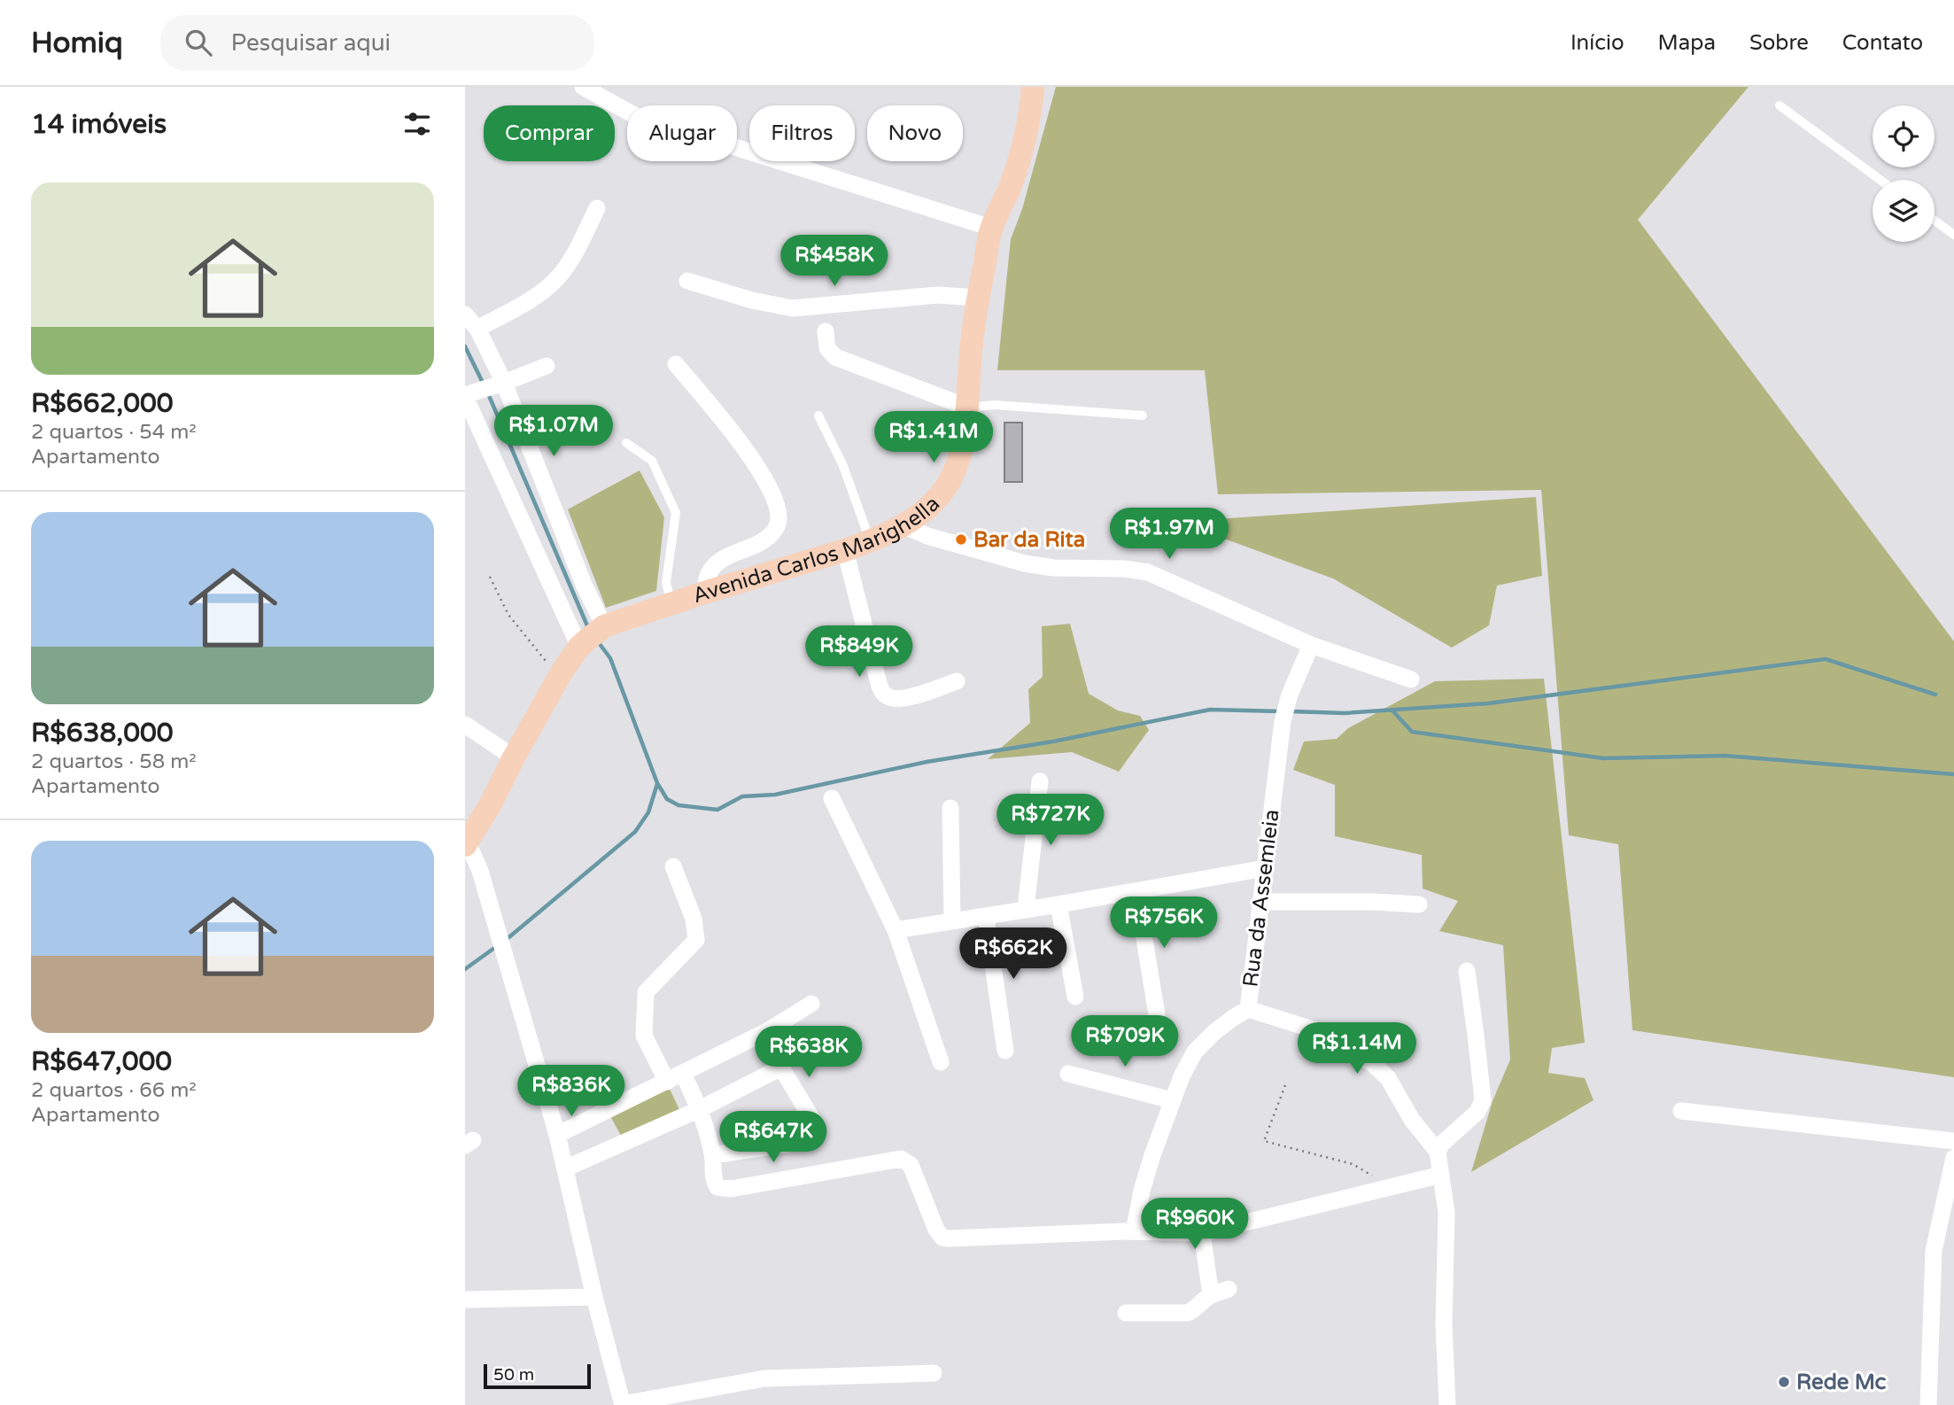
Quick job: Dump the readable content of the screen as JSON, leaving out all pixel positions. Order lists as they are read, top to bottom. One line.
{"streets":{"street":["Avenida Carlos Marighella","Rua da Assemleia"]},"places":["Bar da Rita","Rede Mc"],"scale_bar":"50 m","page":{"header":"Homiq","search":"Pesquisar aqui","nav":["Início","Mapa","Sobre","Contato"],"heading":"14 imóveis","chip":["Comprar","Alugar","Filtros","Novo"],"list":[{"name":"R$662,000","note":"2 quartos · 54 m² · Apartamento"},{"name":"R$638,000","note":"2 quartos · 58 m² · Apartamento"},{"name":"R$647,000","note":"2 quartos · 66 m² · Apartamento"}],"price":["R$458K","R$1.07M","R$1.41M","R$1.97M","R$849K","R$727K","R$756K","R$662K","R$709K","R$1.14M","R$638K","R$836K","R$647K","R$960K"],"scale":"50 m"}}
